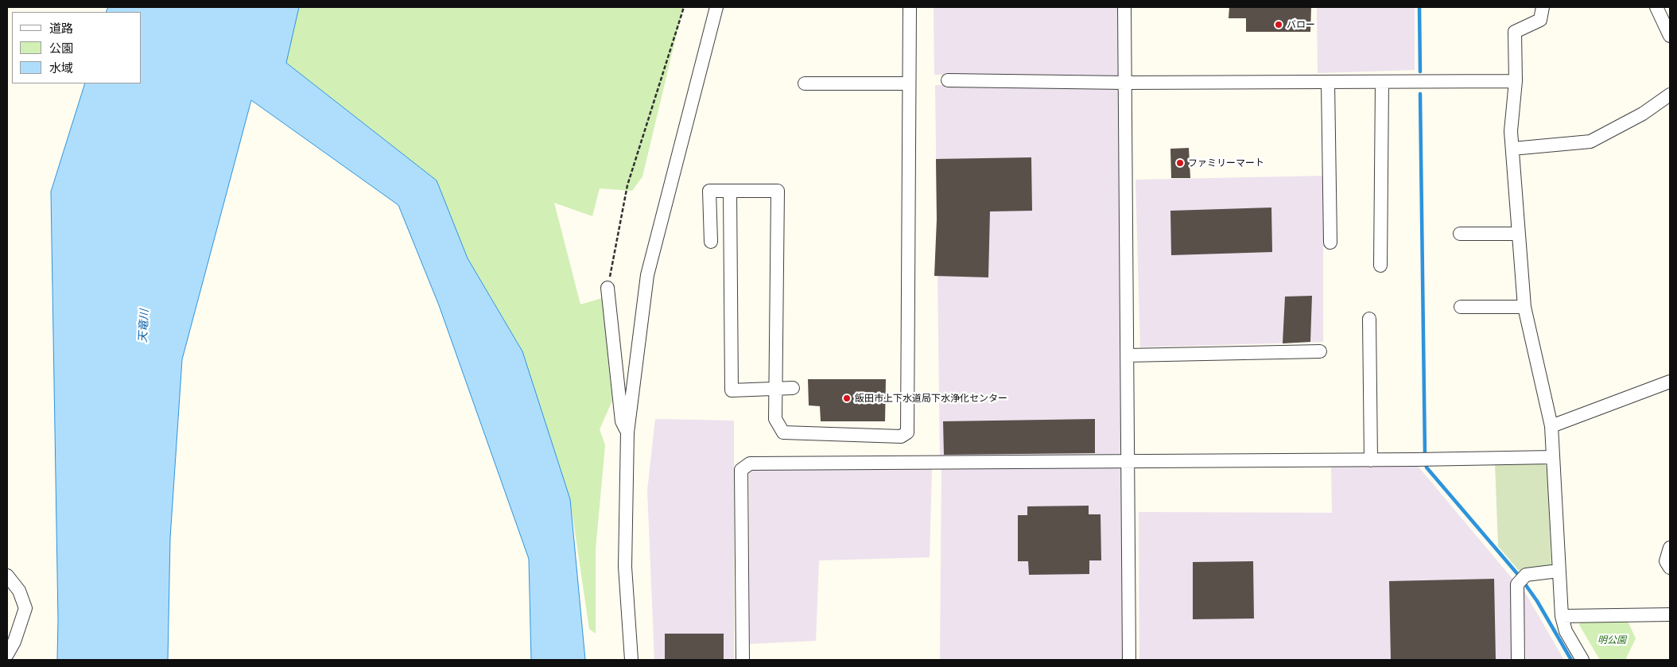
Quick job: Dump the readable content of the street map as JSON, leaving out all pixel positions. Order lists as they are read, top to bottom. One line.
{"water":["天竜川"],"parks":["明公園"],"places":["バロー","ファミリーマート","飯田市上下水道局下水浄化センター"],"legend":["道路","公園","水域"]}
